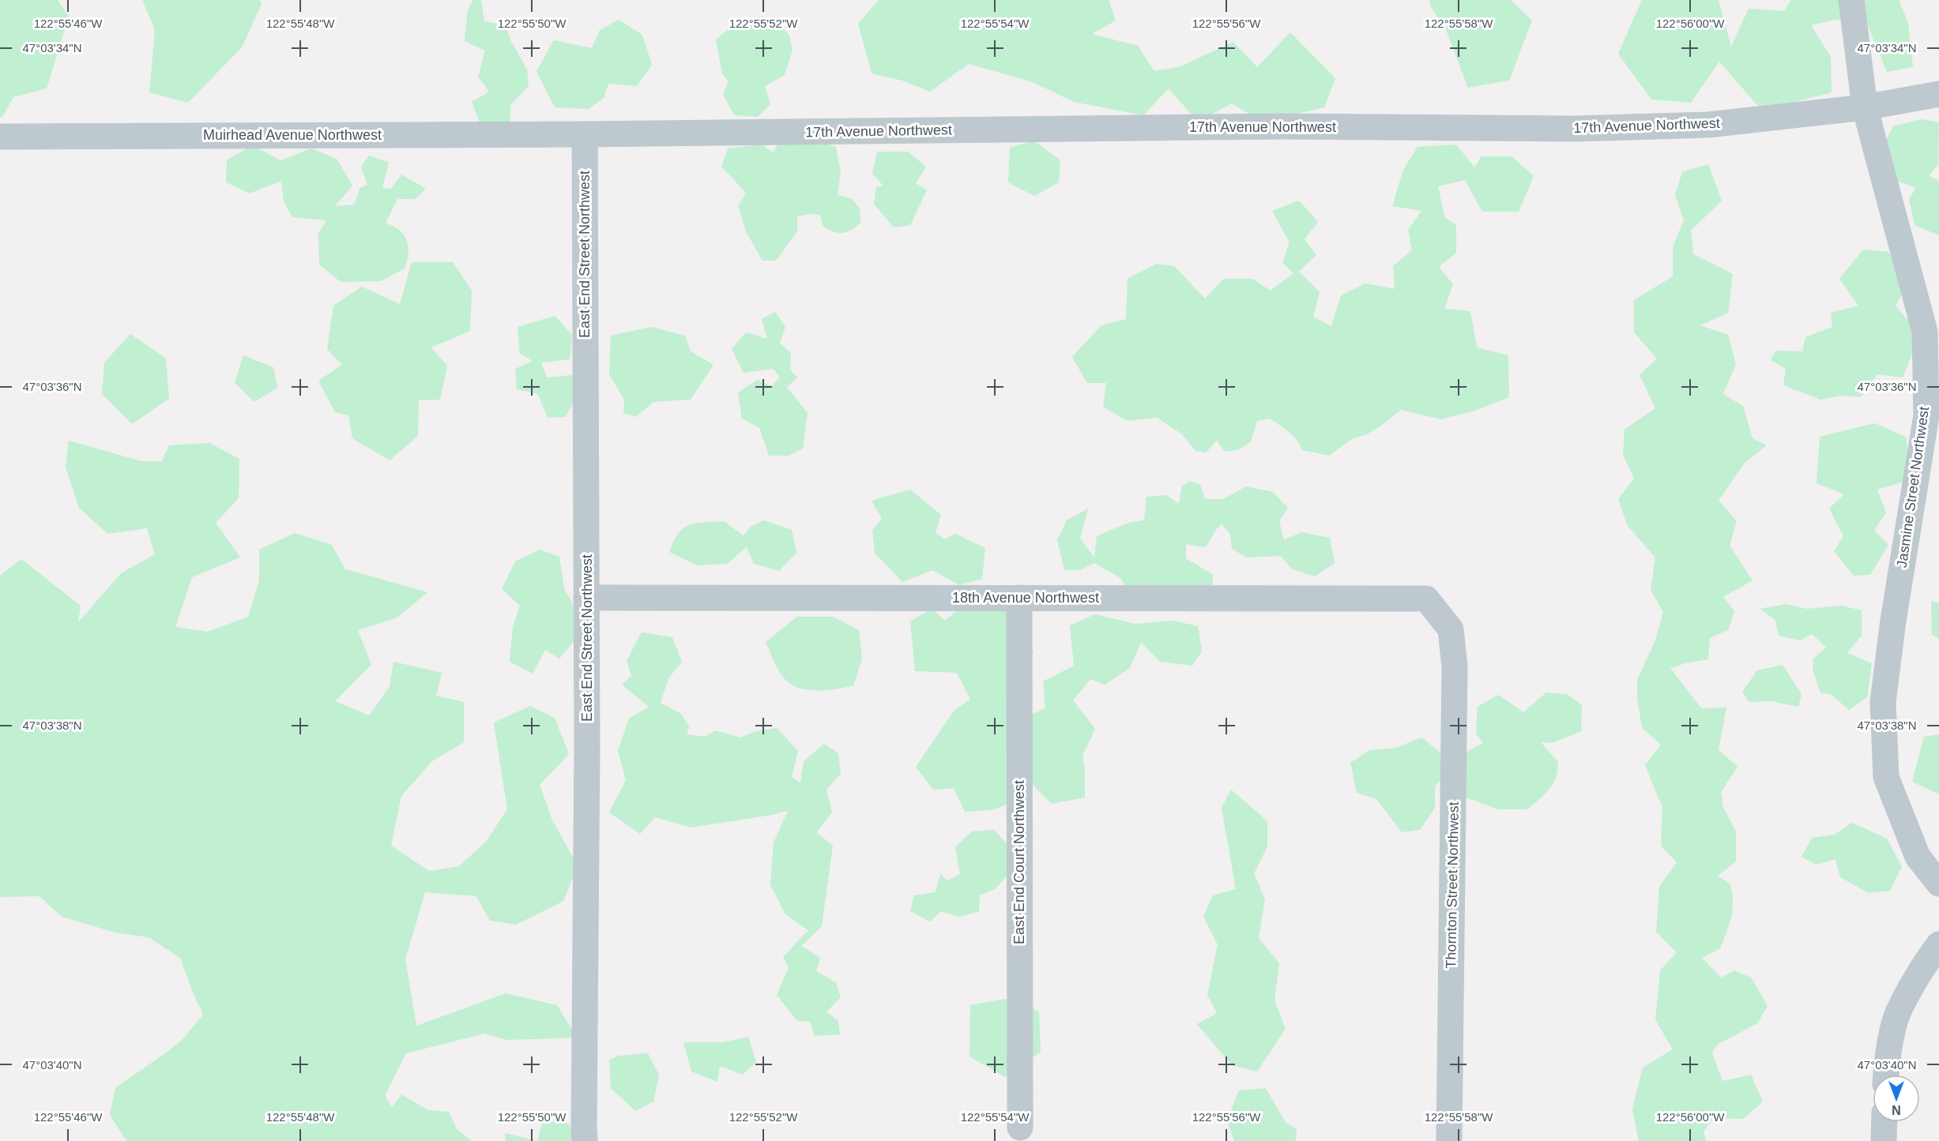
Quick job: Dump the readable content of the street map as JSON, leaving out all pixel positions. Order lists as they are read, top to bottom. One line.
{"streets":{"street":["17th Avenue Northwest","Muirhead Avenue Northwest","East End Street Northwest","Jasmine Street Northwest","18th Avenue Northwest","East End Court Northwest","Thornton Street Northwest"]},"crossings":[["17th Avenue Northwest","Muirhead Avenue Northwest"],["17th Avenue Northwest","East End Street Northwest"],["17th Avenue Northwest","Jasmine Street Northwest"],["Muirhead Avenue Northwest","East End Street Northwest"],["East End Street Northwest","18th Avenue Northwest"],["18th Avenue Northwest","East End Court Northwest"],["18th Avenue Northwest","Thornton Street Northwest"]],"north":"bottom","coordinates":["122°55'46\"W","122°55'48\"W","122°55'50\"W","122°55'52\"W","122°55'54\"W","122°55'56\"W","122°55'58\"W","122°56'00\"W","47°03'34\"N","47°03'36\"N","47°03'38\"N","47°03'40\"N"]}
